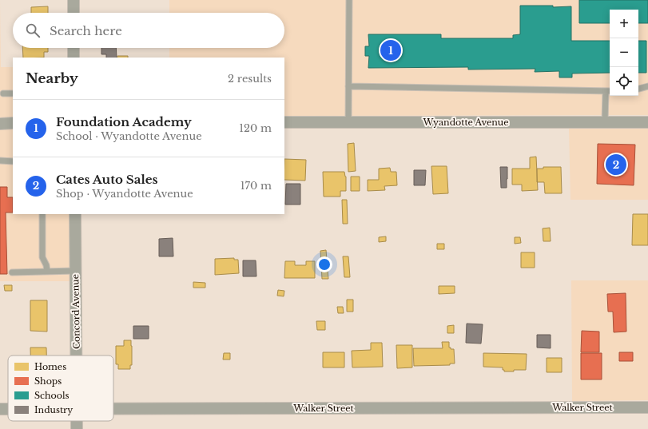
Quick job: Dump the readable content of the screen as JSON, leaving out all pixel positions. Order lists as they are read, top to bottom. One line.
{"streets":{"street":["Wyandotte Avenue","Concord Avenue","Walker Street"]},"legend":["Homes","Shops","Schools","Industry"],"page":{"map_buttons":["+","−"],"search":"Search here","pins":["1","2"],"heading":["Nearby","2 results"],"list":[{"mark":"1","name":"Foundation Academy","note":"School · Wyandotte Avenue","value":"120 m"},{"mark":"2","name":"Cates Auto Sales","note":"Shop · Wyandotte Avenue","value":"170 m"}]}}
